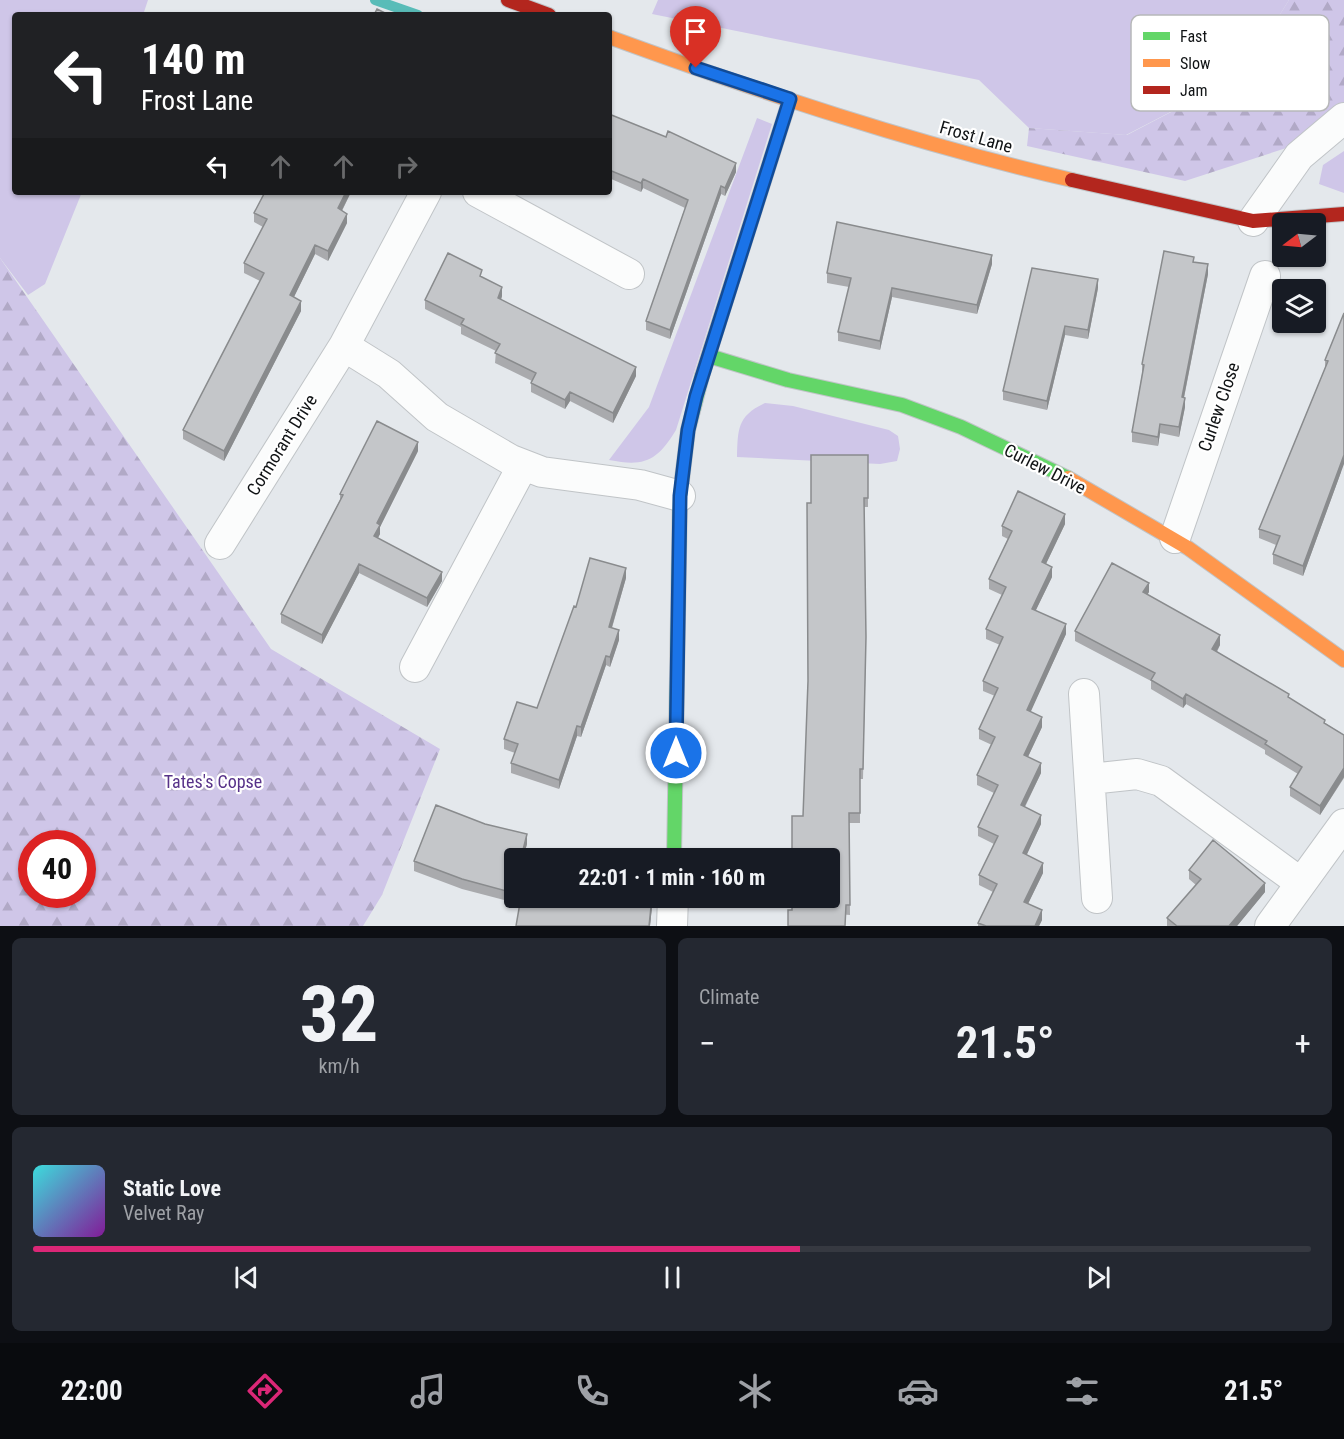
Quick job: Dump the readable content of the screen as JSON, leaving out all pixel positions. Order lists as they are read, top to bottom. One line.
{"streets":{"street":["Frost Lane","Curlew Close","Cormorant Drive","Curlew Drive"]},"crossings":[["Curlew Close","Curlew Drive"]],"parks":["Tates's Copse"],"legend":["Fast","Slow","Jam"],"north":"left","page":{"turn":["140 m","Frost Lane"],"limit":"40","trip":"22:01 · 1 min · 160 m","tile":[["32","km/h"],"Climate"],"heat":["−","21.5°","+"],"song":["Static Love","Velvet Ray"],"tabs":["22:00","21.5°"]}}
